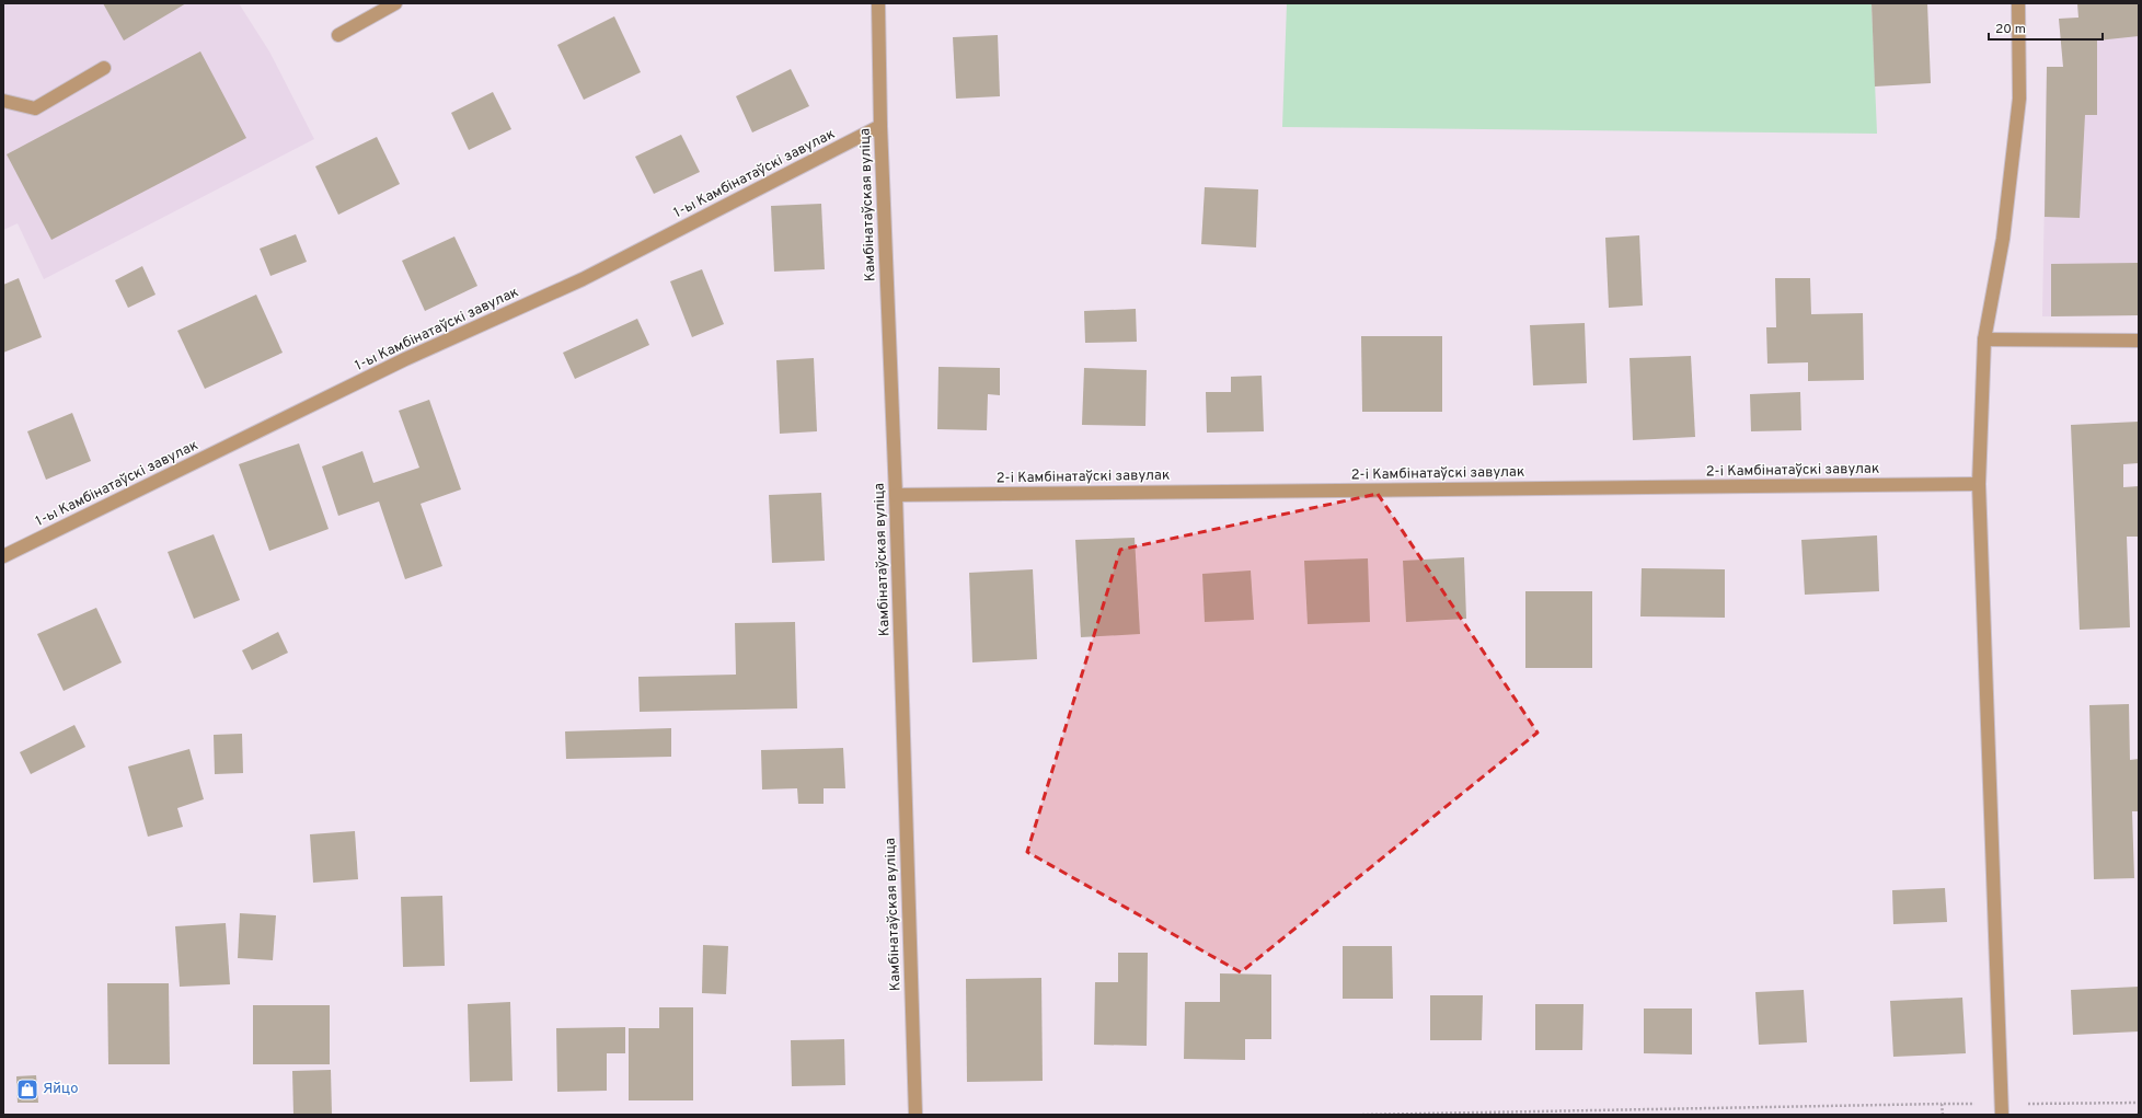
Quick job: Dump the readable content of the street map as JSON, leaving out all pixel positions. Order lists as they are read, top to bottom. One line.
{"streets":{"street":["1-ы Камбінатаўскі завулак","Камбінатаўская вуліца","2-і Камбінатаўскі завулак"]},"crossings":[["1-ы Камбінатаўскі завулак","Камбінатаўская вуліца"],["Камбінатаўская вуліца","2-і Камбінатаўскі завулак"]],"places":{"shop":["Яйцо"]},"scale_bar":"20 m"}
